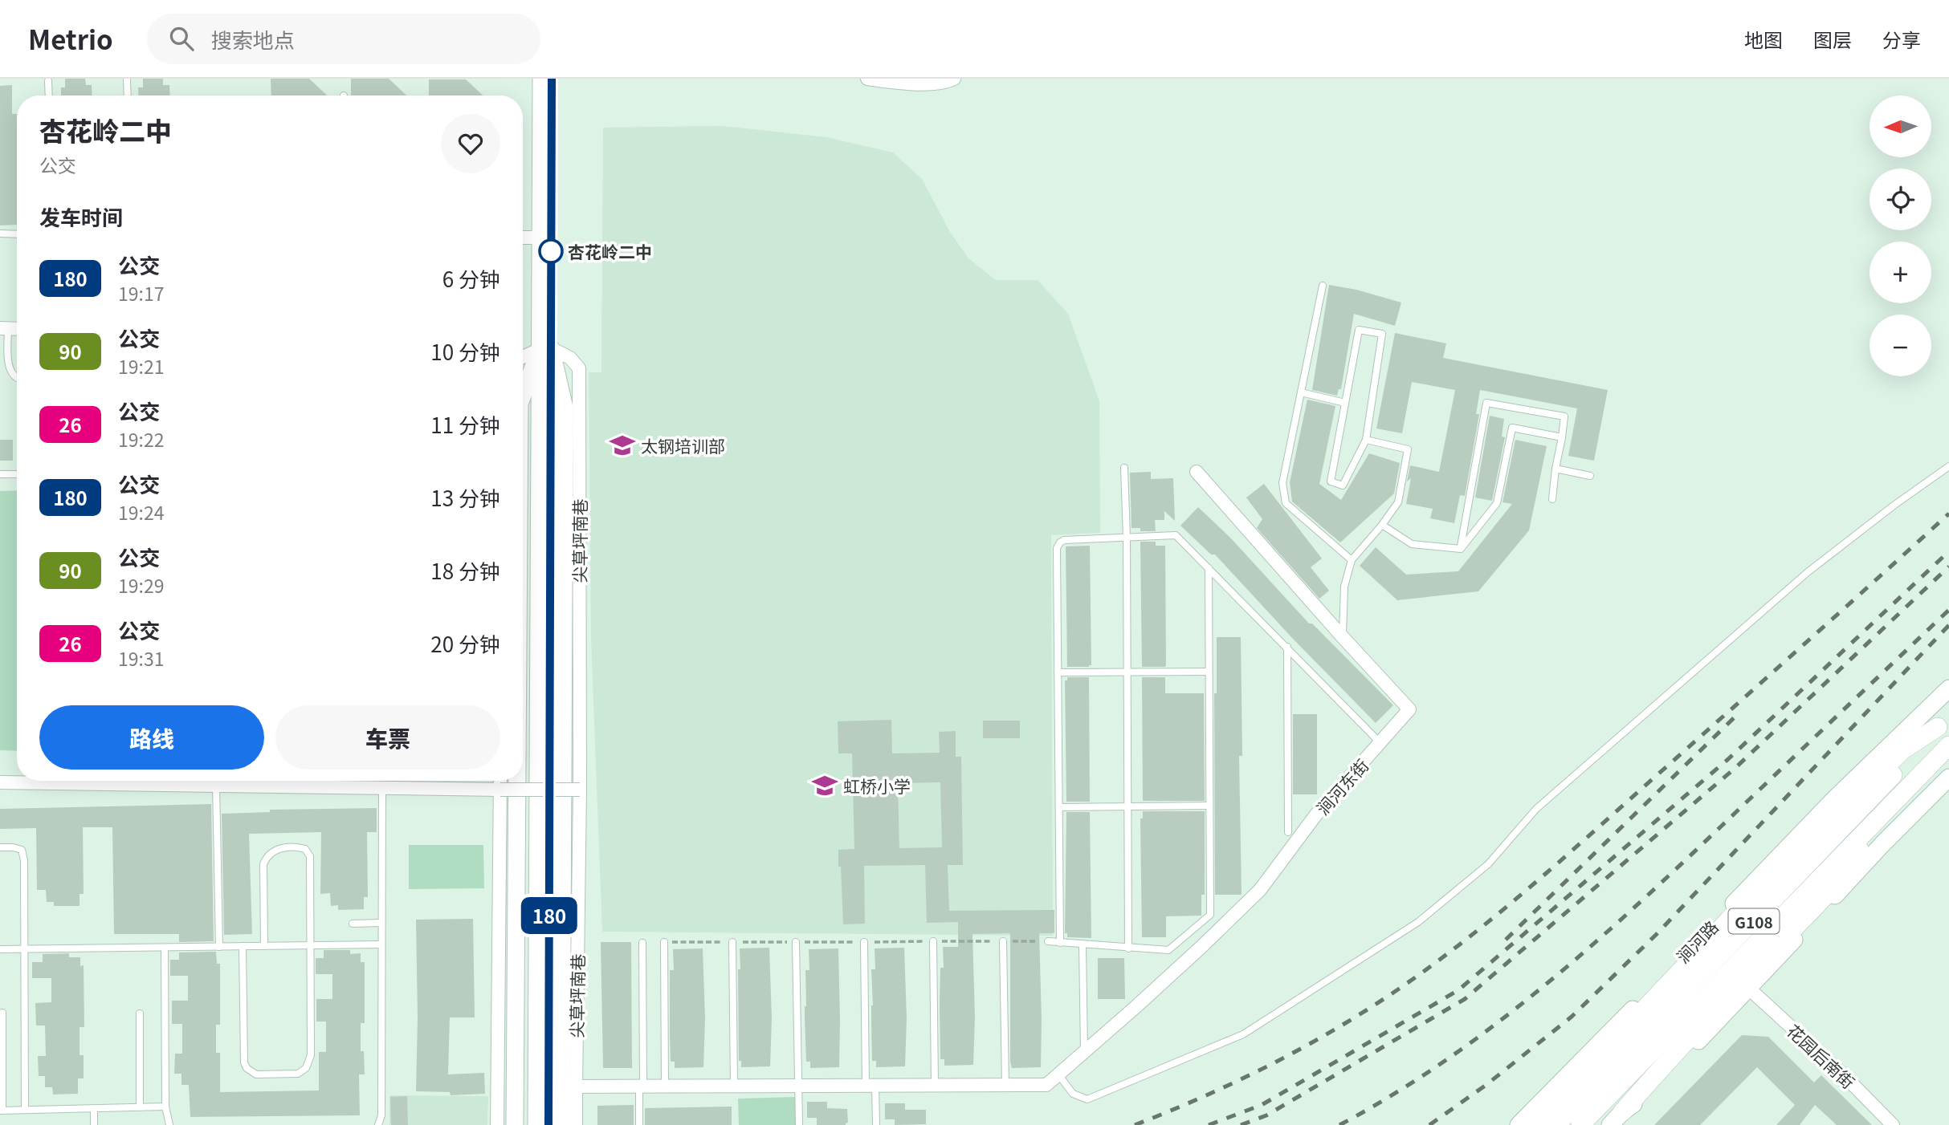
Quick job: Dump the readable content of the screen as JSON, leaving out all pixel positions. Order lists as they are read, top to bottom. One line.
{"streets":{"main road":["G108","涧河路"],"street":["尖草坪南巷","涧河东街","花园后南街"]},"places":{"other":["杏花岭二中"],"school or university":["太钢培训部","虹桥小学"]},"lines":["bus line 180"],"north":"left","page":{"header":"Metrio","search":"搜索地点","nav":["地图","图层","分享"],"on_map":"180","map_buttons":["+","−"],"heading":[["杏花岭二中","公交"],"发车时间"],"list":[{"mark":"180","name":"公交","note":"19:17","value":"6 分钟"},{"mark":"90","name":"公交","note":"19:21","value":"10 分钟"},{"mark":"26","name":"公交","note":"19:22","value":"11 分钟"},{"mark":"180","name":"公交","note":"19:24","value":"13 分钟"},{"mark":"90","name":"公交","note":"19:29","value":"18 分钟"},{"mark":"26","name":"公交","note":"19:31","value":"20 分钟"}],"buttons":["路线","车票"]}}
